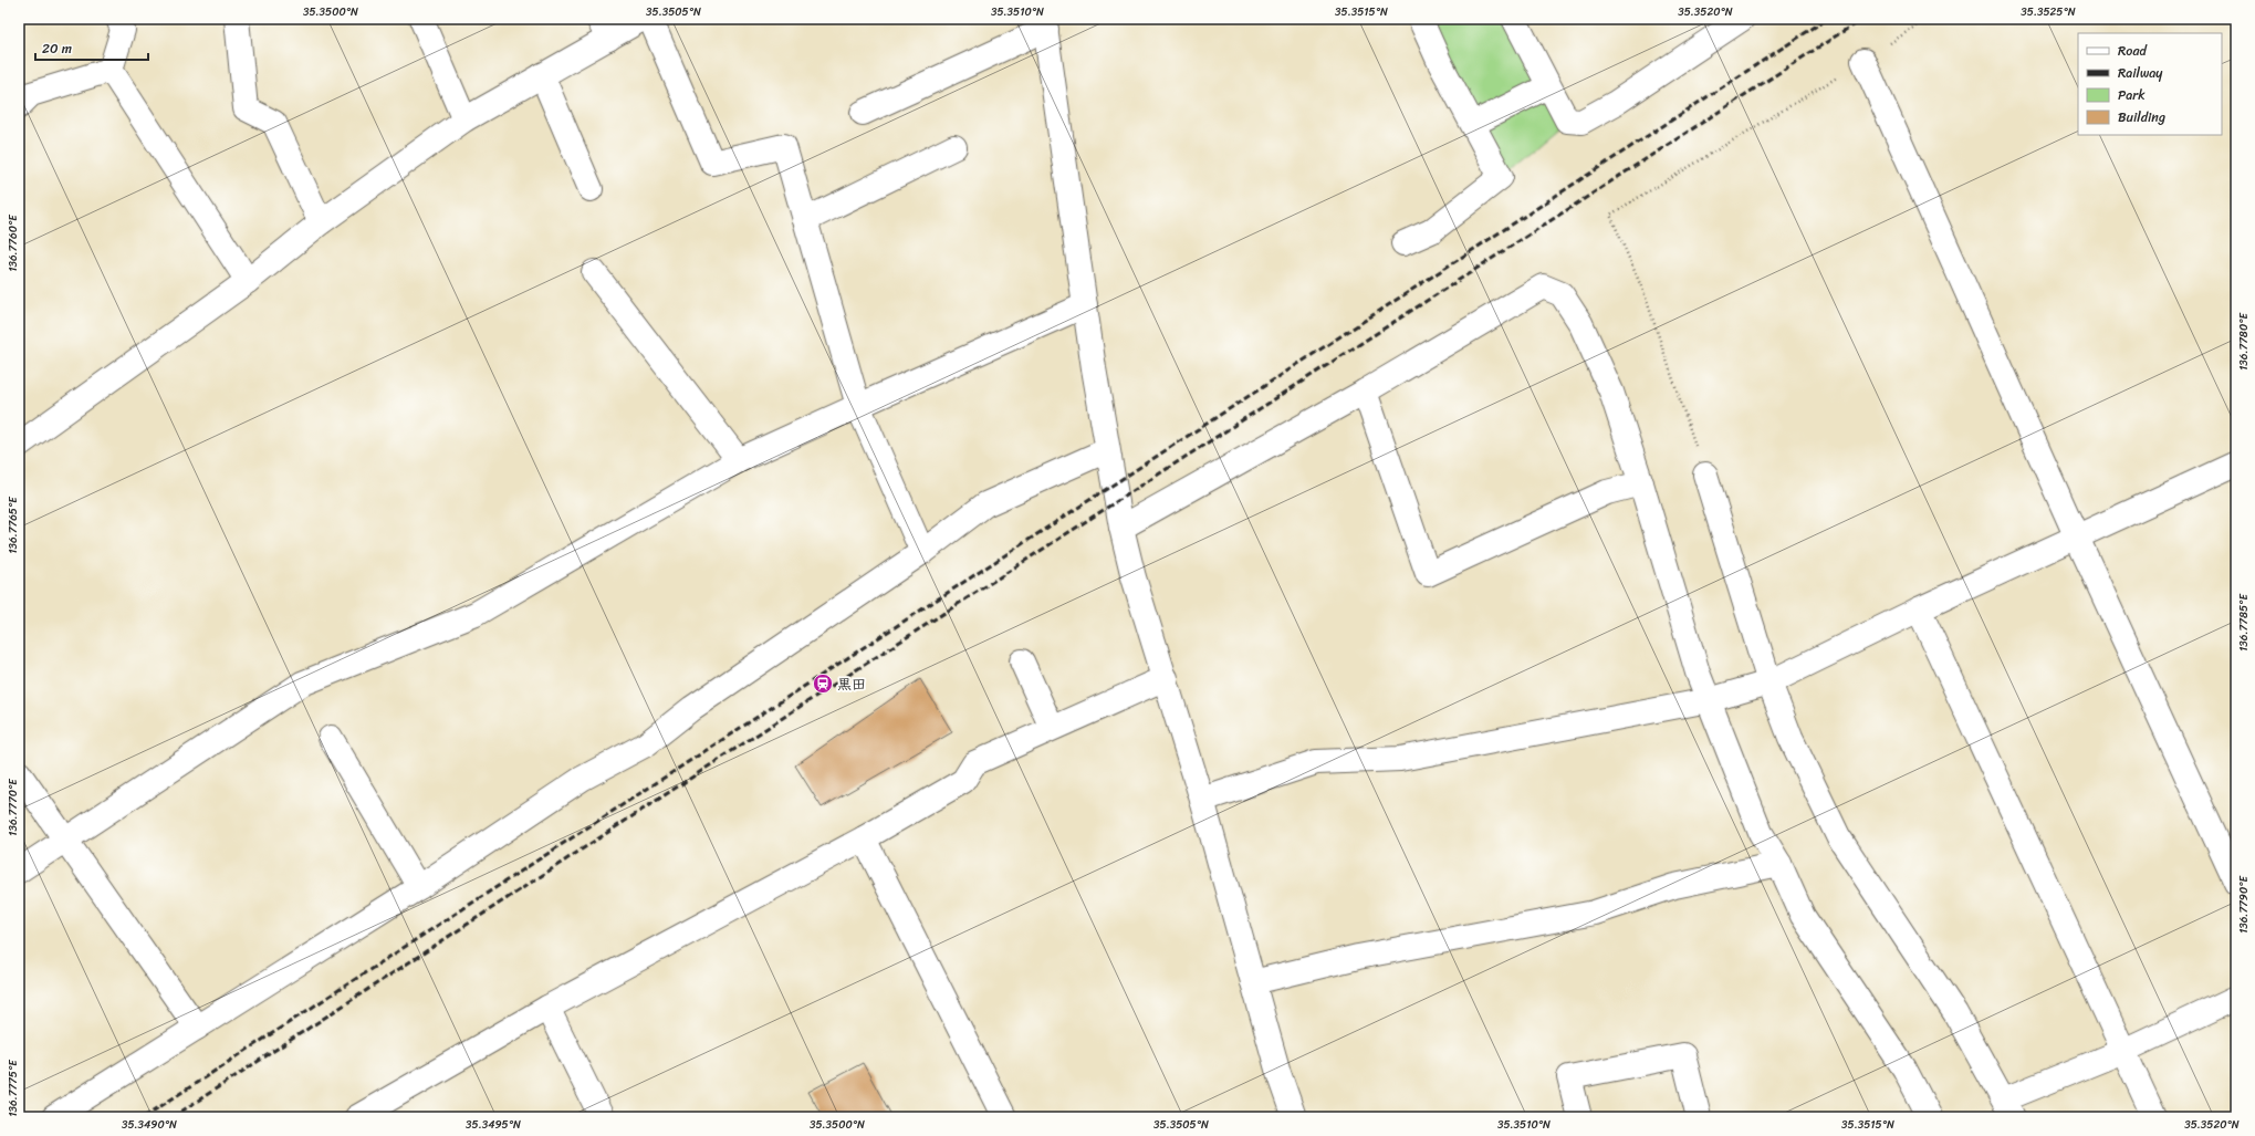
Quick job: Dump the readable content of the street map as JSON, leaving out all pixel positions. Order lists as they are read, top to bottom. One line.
{"places":{"station":["黒田"]},"legend":["Road","Railway","Park","Building"],"scale_bar":"20 m","coordinates":["35.3500°N","35.3505°N","35.3510°N","35.3515°N","35.3520°N","35.3525°N","136.7760°E","136.7780°E","136.7765°E","136.7785°E","136.7770°E","136.7790°E","136.7775°E","35.3490°N","35.3495°N"]}
